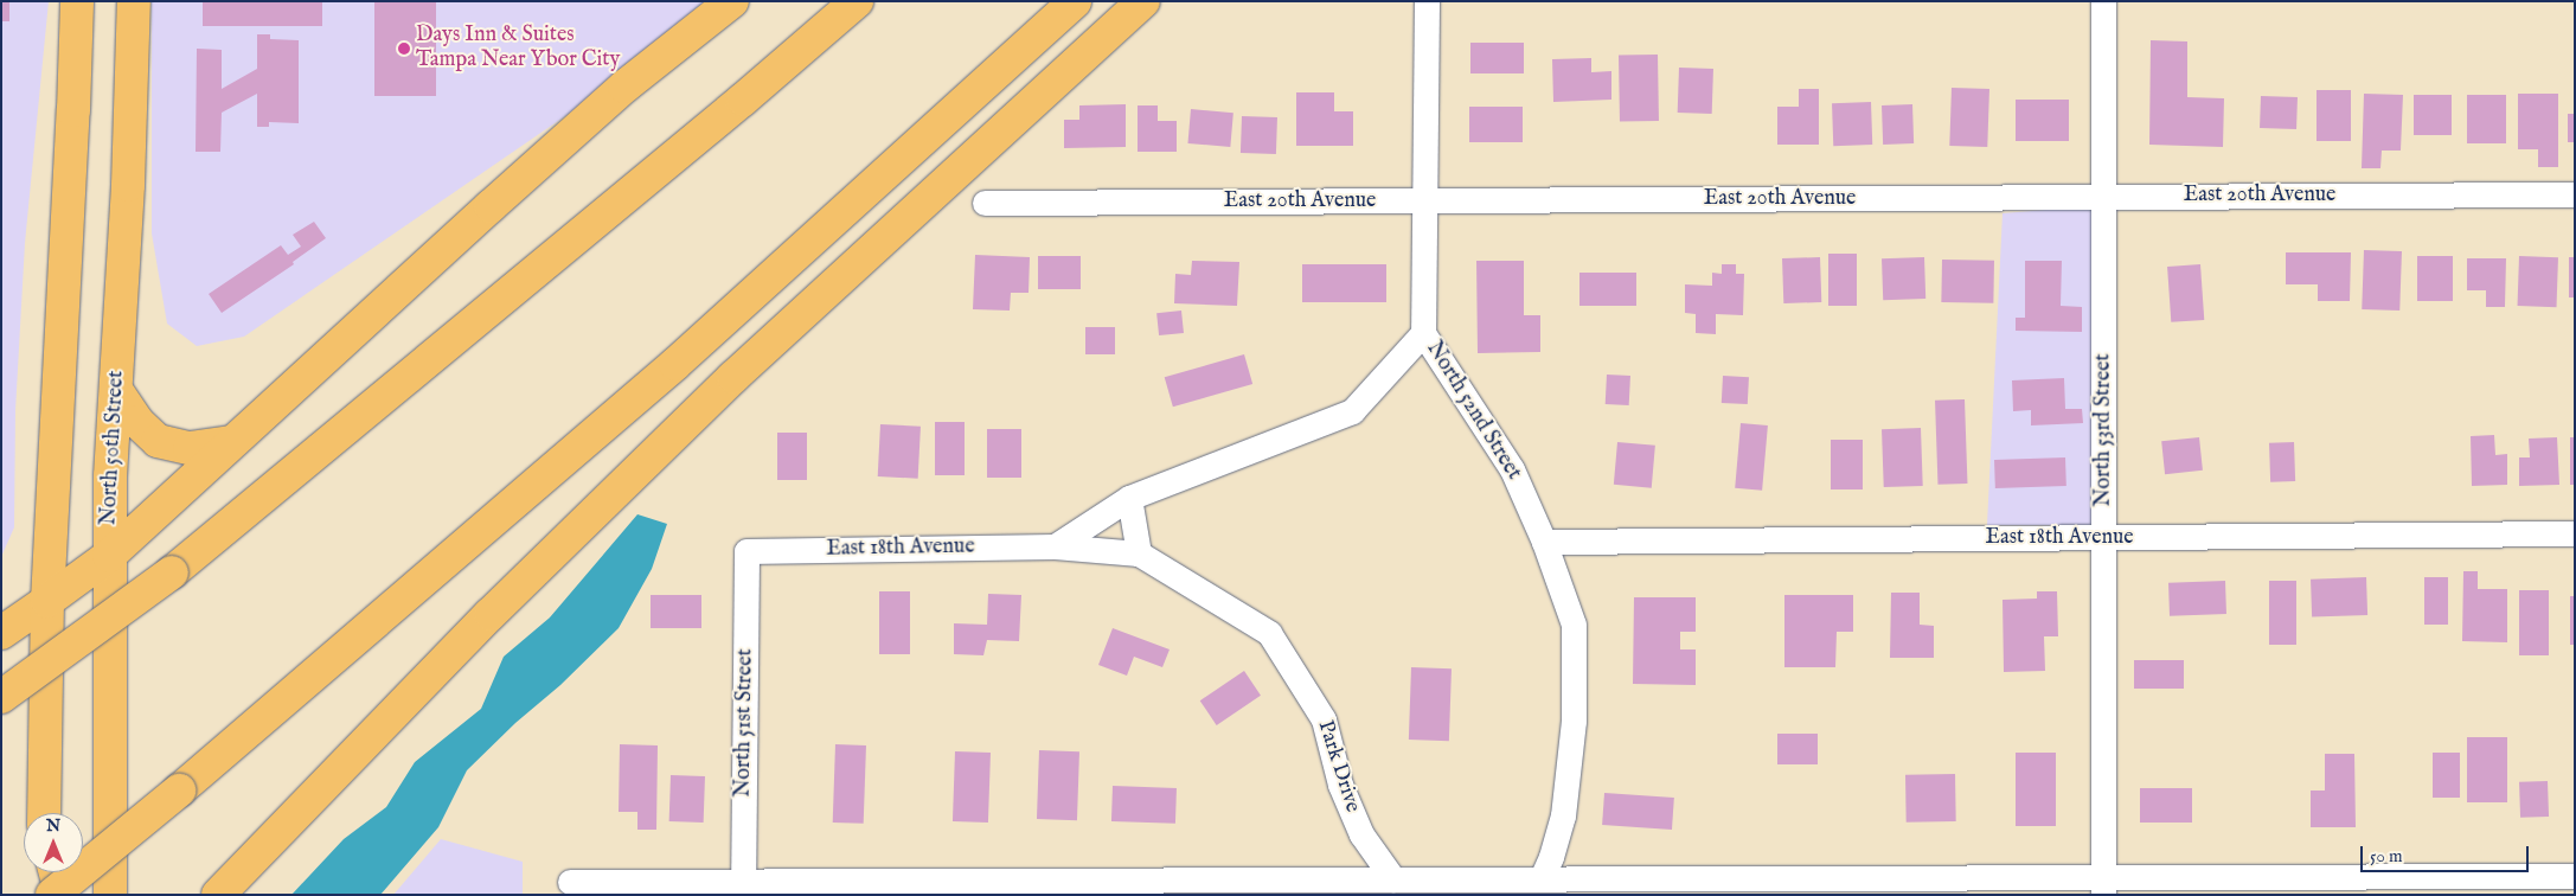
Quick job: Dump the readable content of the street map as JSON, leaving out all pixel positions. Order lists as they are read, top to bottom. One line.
{"streets":{"main road":["North 50th Street"],"street":["East 20th Avenue","North 52nd Street","North 53rd Street","East 18th Avenue","North 51st Street","Park Drive"]},"crossings":[["East 20th Avenue","North 52nd Street"],["East 20th Avenue","North 53rd Street"],["North 52nd Street","East 18th Avenue"],["North 53rd Street","East 18th Avenue"],["East 18th Avenue","North 51st Street"],["East 18th Avenue","Park Drive"]],"places":["Days Inn & Suites Tampa Near Ybor City"],"scale_bar":"50 m","north":"top"}
